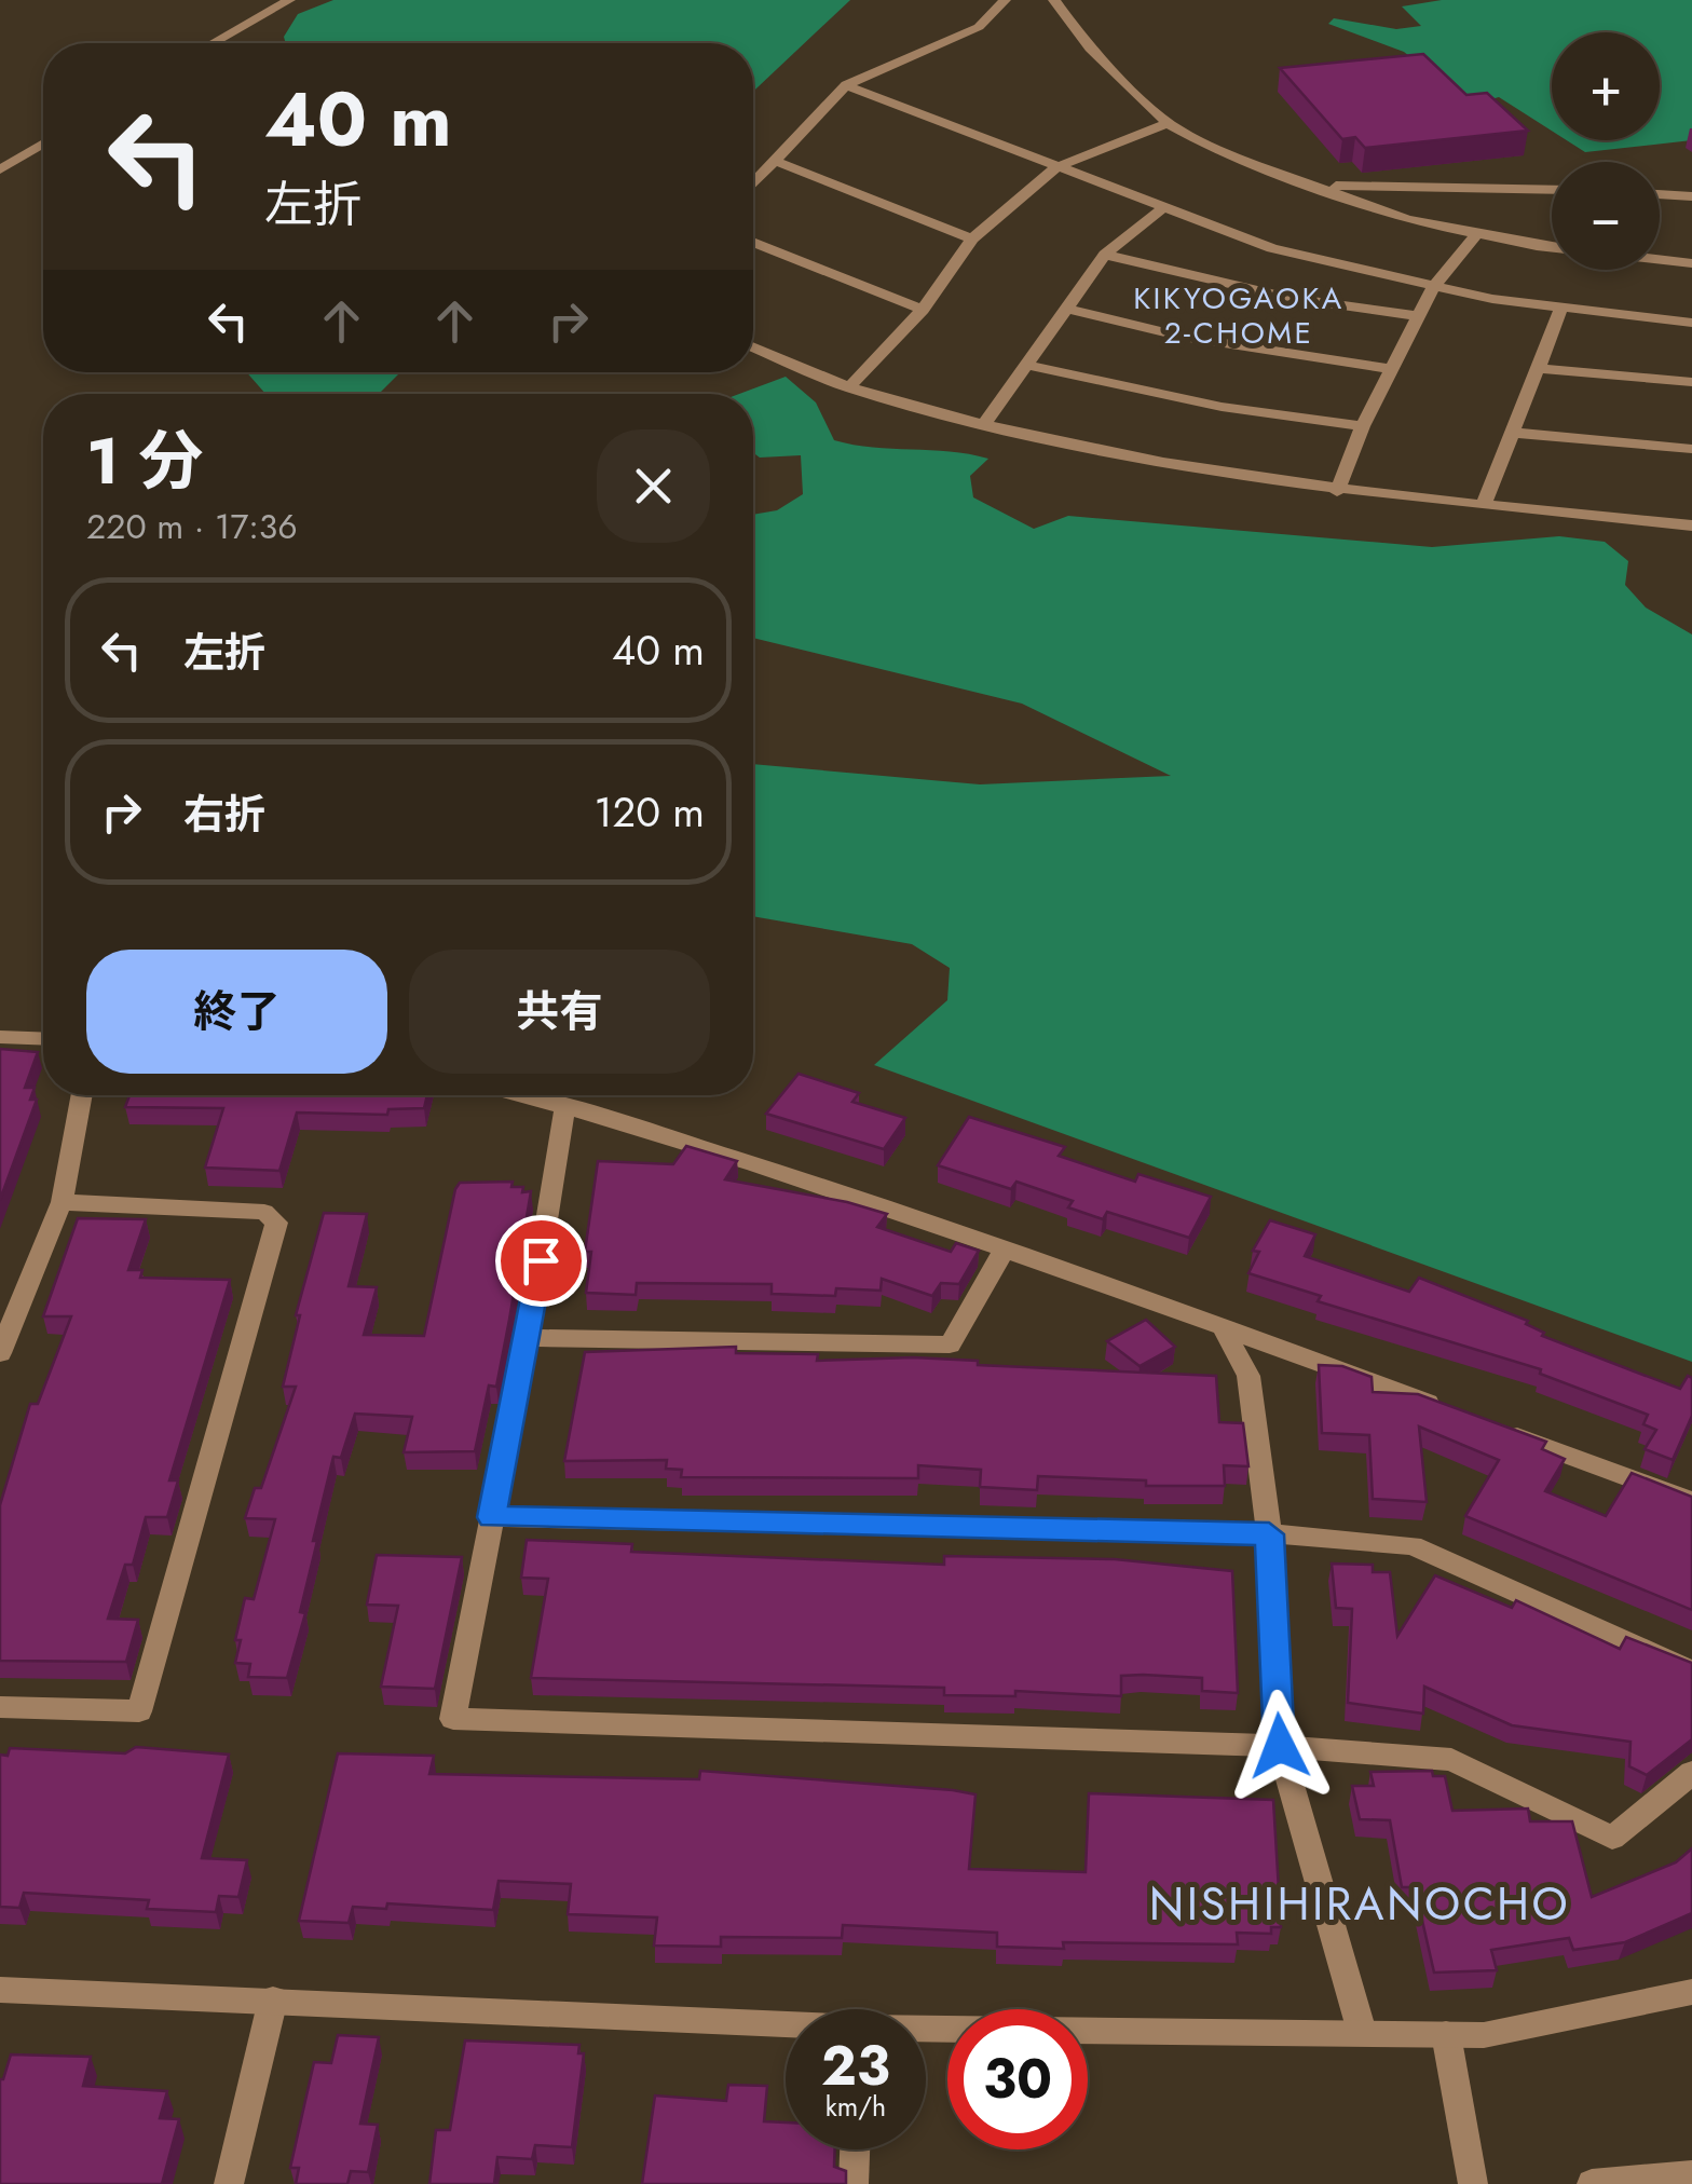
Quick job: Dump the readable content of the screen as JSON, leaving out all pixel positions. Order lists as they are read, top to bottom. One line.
{"districts":["KIKYOGAOKA 2-CHOME","NISHIHIRANOCHO"],"page":{"map_buttons":["+","−"],"turn":["40 m","左折"],"heading":["1 分","220 m · 17:36"],"list":[{"name":"左折","value":"40 m"},{"name":"右折","value":"120 m"}],"buttons":["終了","共有"],"speed":"23 km/h","limit":"30"}}
